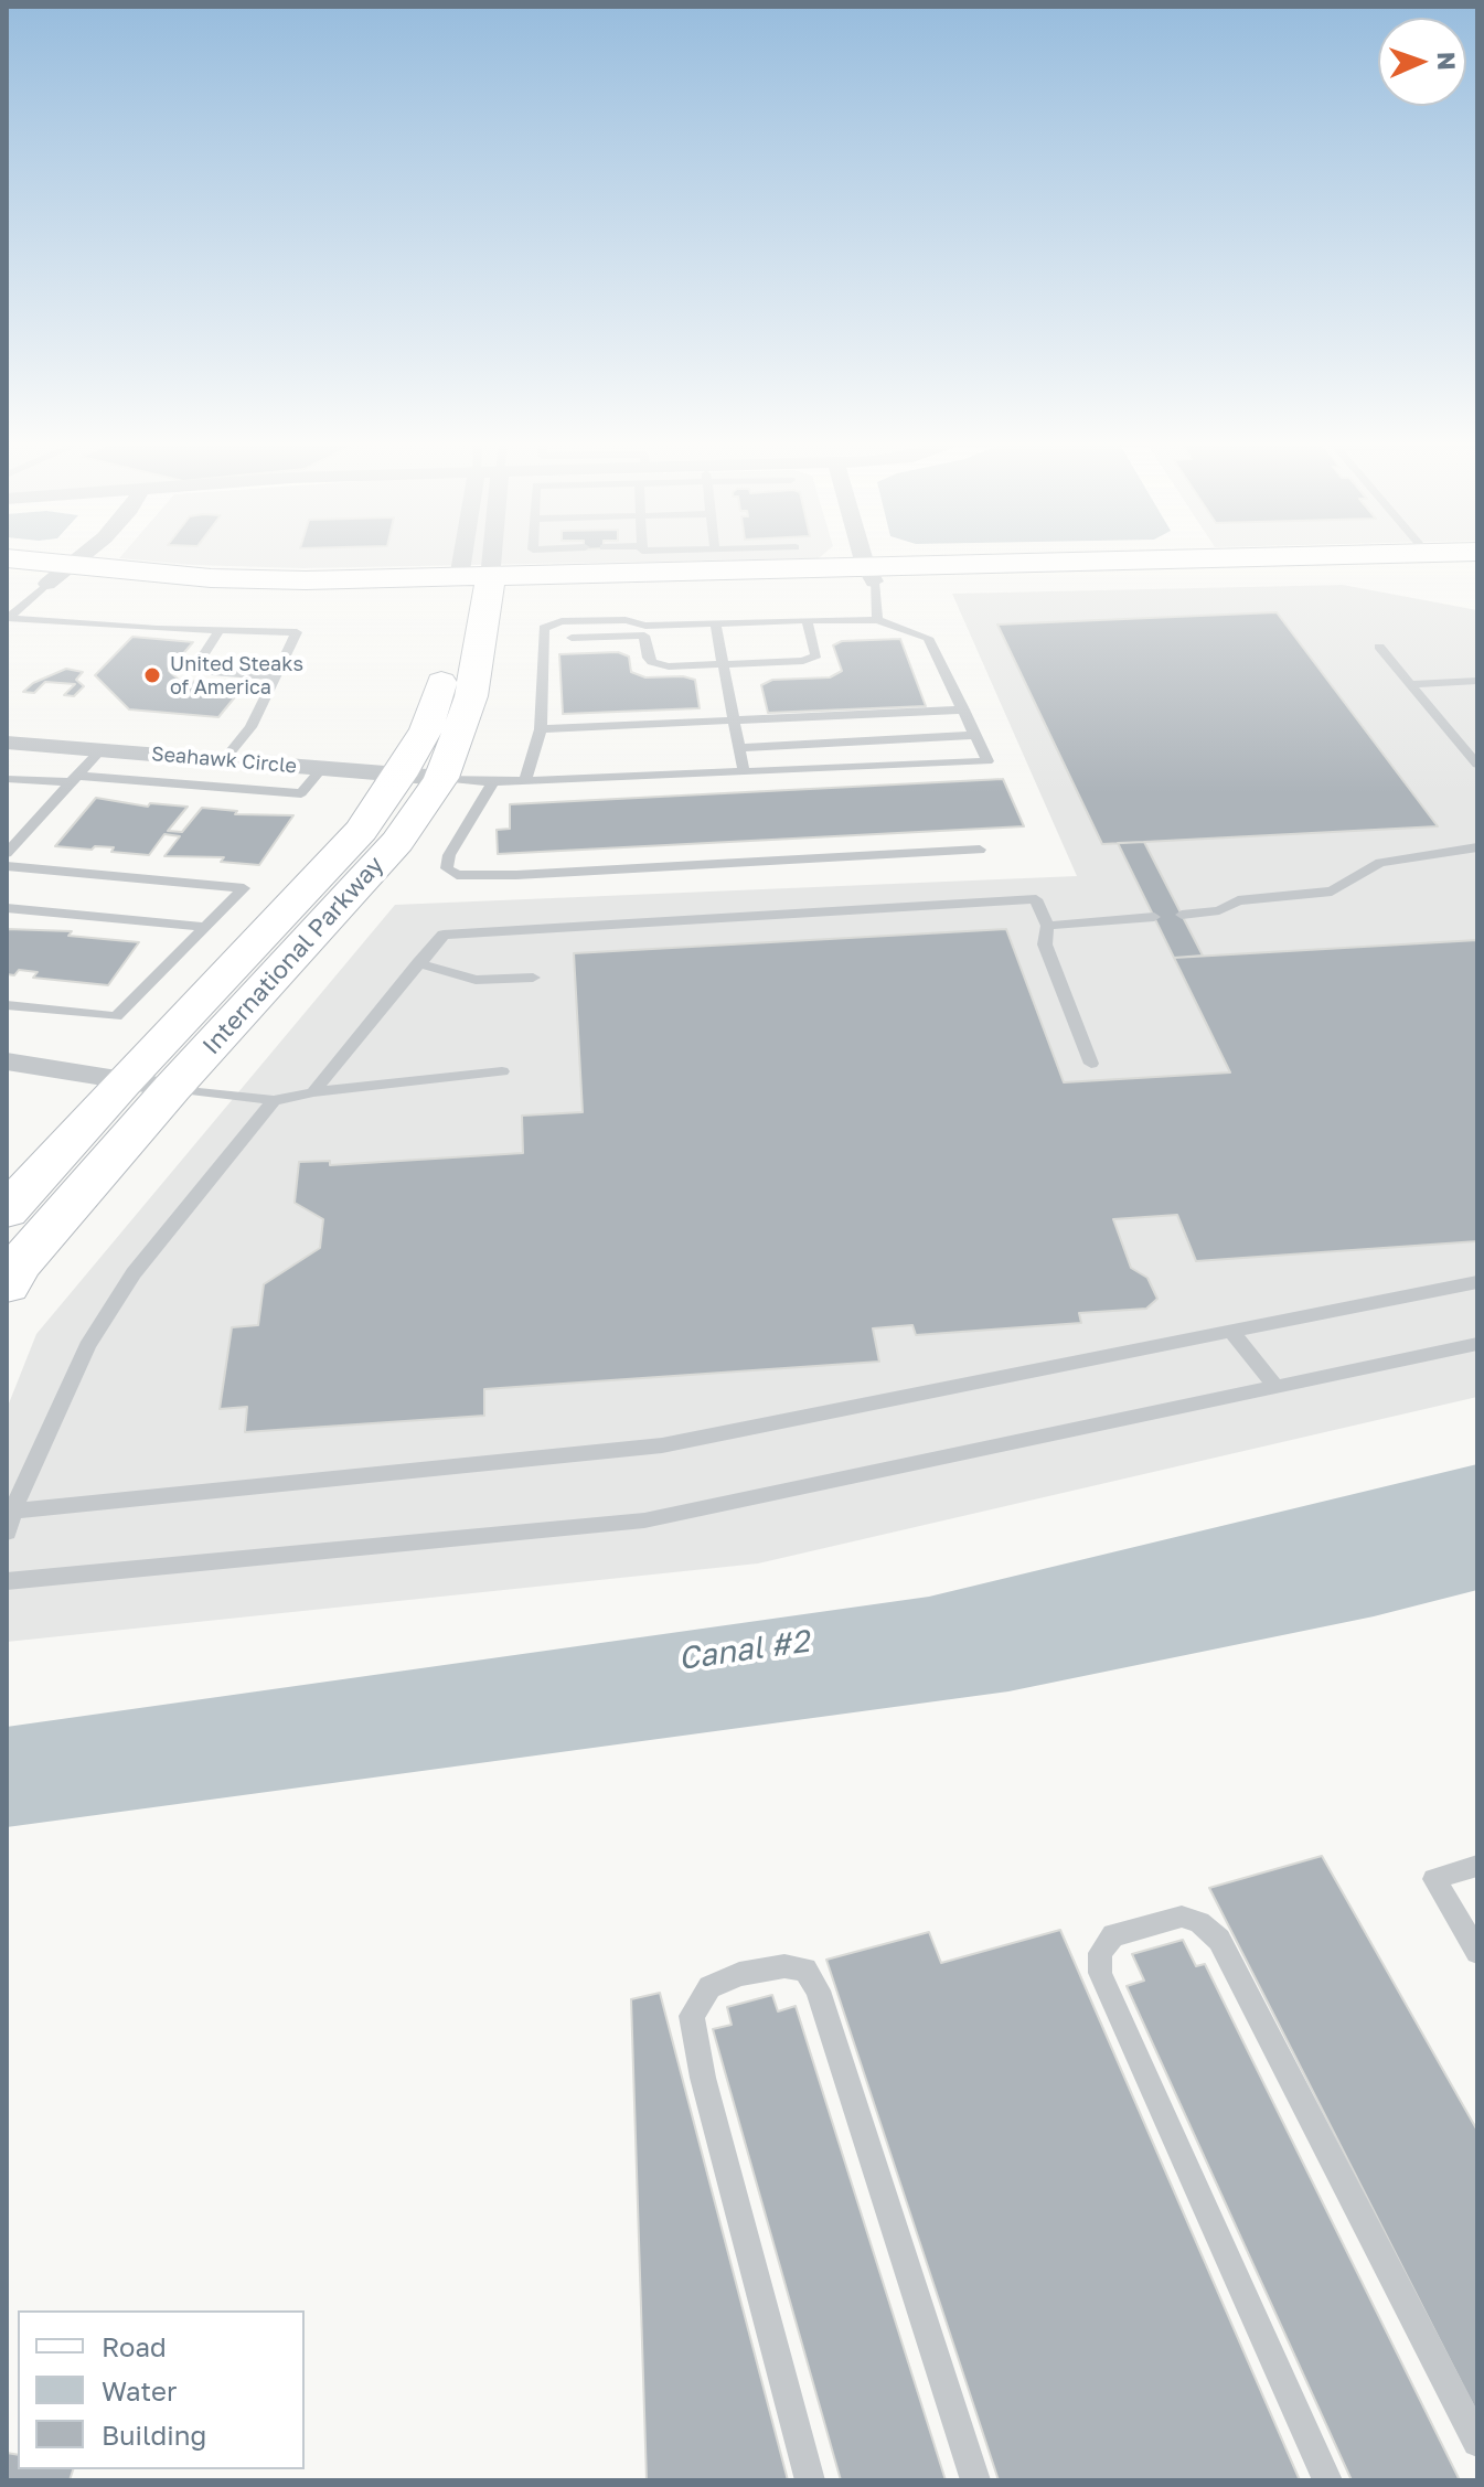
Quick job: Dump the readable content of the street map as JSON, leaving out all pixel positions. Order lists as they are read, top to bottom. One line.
{"streets":{"main road":["International Parkway"],"street":["Seahawk Circle"]},"crossings":[["Seahawk Circle","International Parkway"]],"water":["Canal #2"],"places":["United Steaks of America"],"legend":["Road","Water","Building"],"north":"right"}
